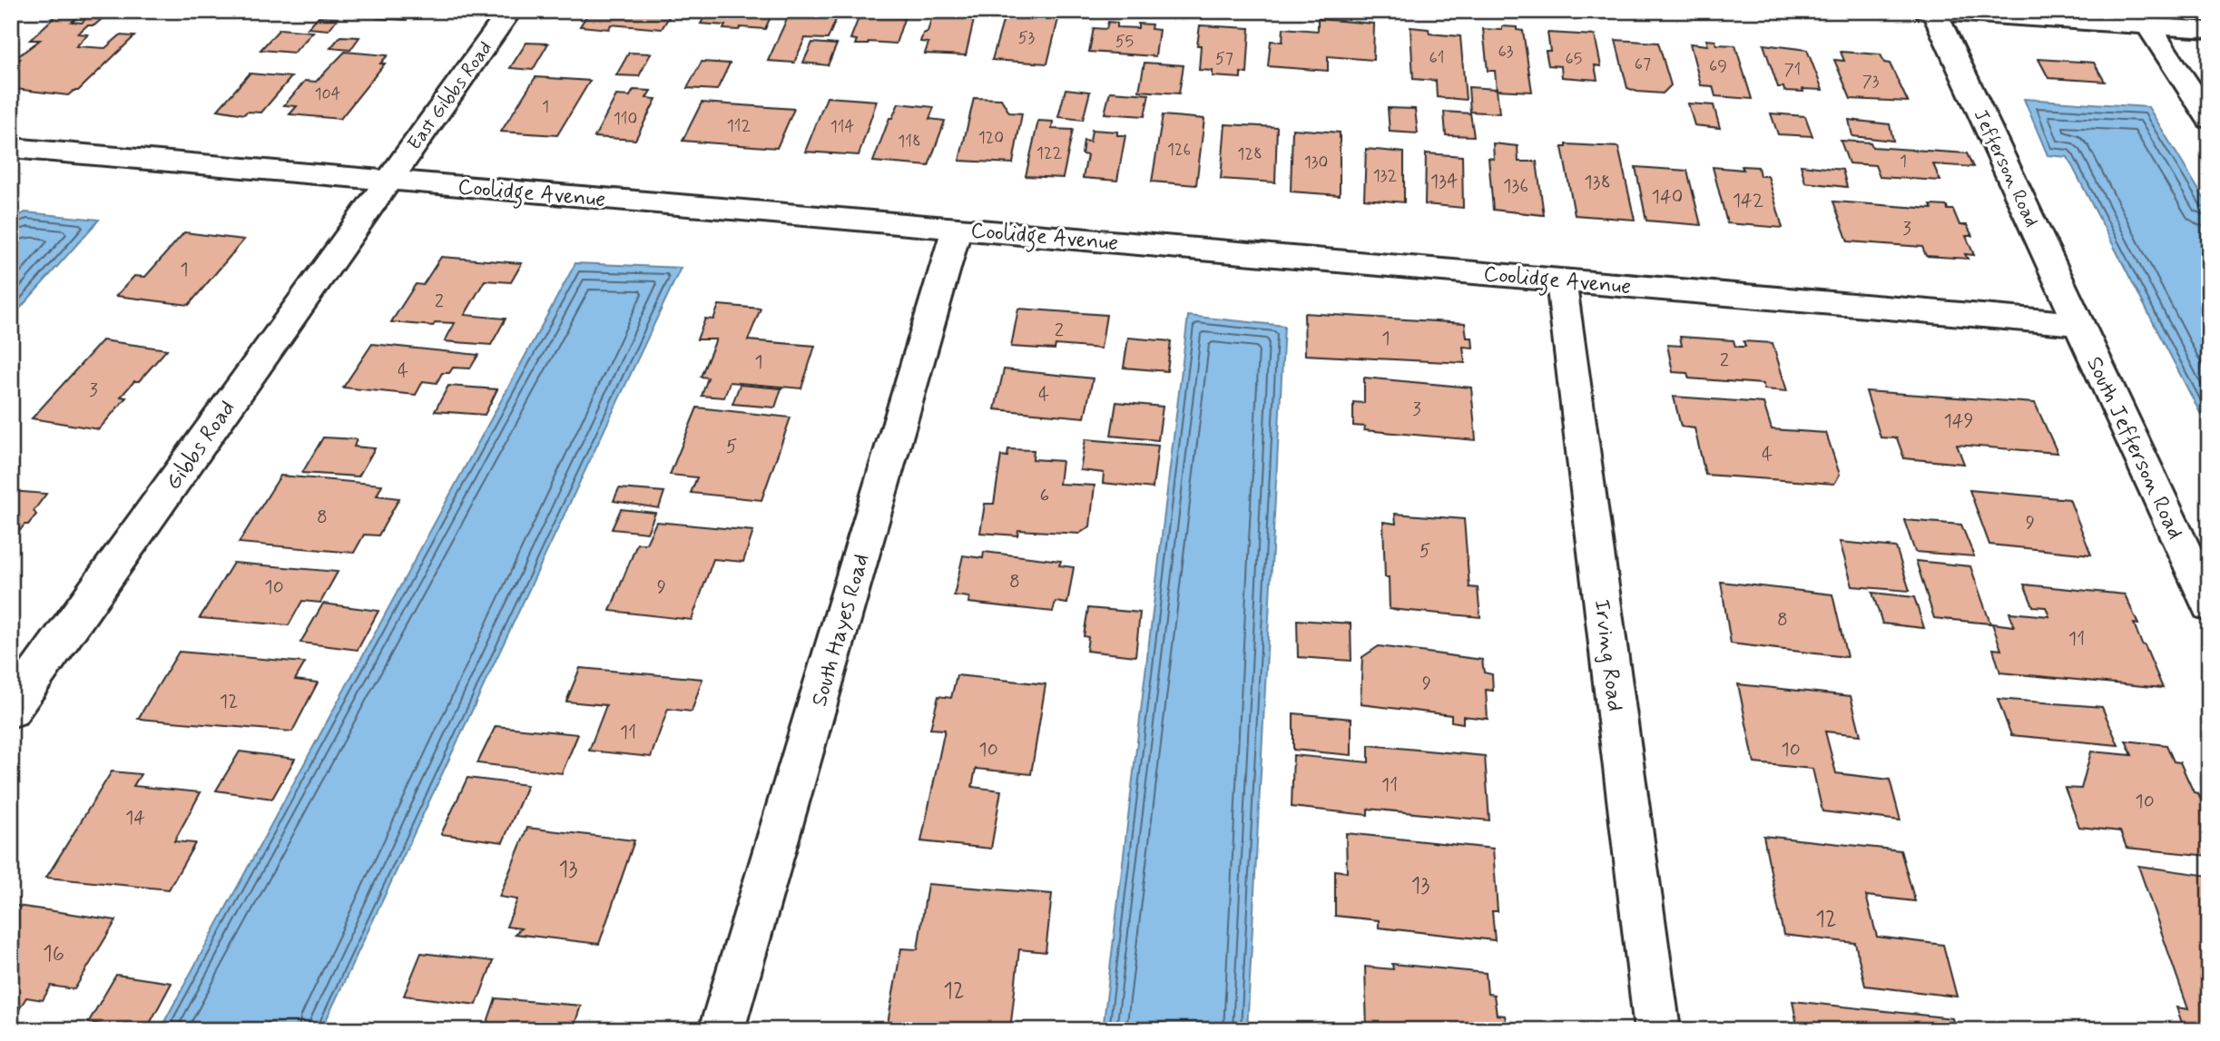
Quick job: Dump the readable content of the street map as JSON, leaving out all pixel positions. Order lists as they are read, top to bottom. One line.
{"streets":{"street":["East Gibbs Road","Jefferson Road","Coolidge Avenue","Gibbs Road","South Jefferson Road","South Hayes Road","Irving Road"]},"crossings":[["East Gibbs Road","Coolidge Avenue"],["East Gibbs Road","Gibbs Road"],["Jefferson Road","Coolidge Avenue"],["Jefferson Road","South Jefferson Road"],["Coolidge Avenue","Gibbs Road"],["Coolidge Avenue","South Jefferson Road"],["Coolidge Avenue","South Hayes Road"],["Coolidge Avenue","Irving Road"]],"house_numbers":["53","55","63","61","57","65","67","69","71","73","104","1","110","112","114","120","118","126","122","128","1","130","132","134","138","136","140","142","3","1","2","2","1","2","1","4","3","4","3","149","5","4","6","8","9","5","8","10","9","8","11","9","12","11","10","10","11","10","14","13","13","12","16","12"]}
